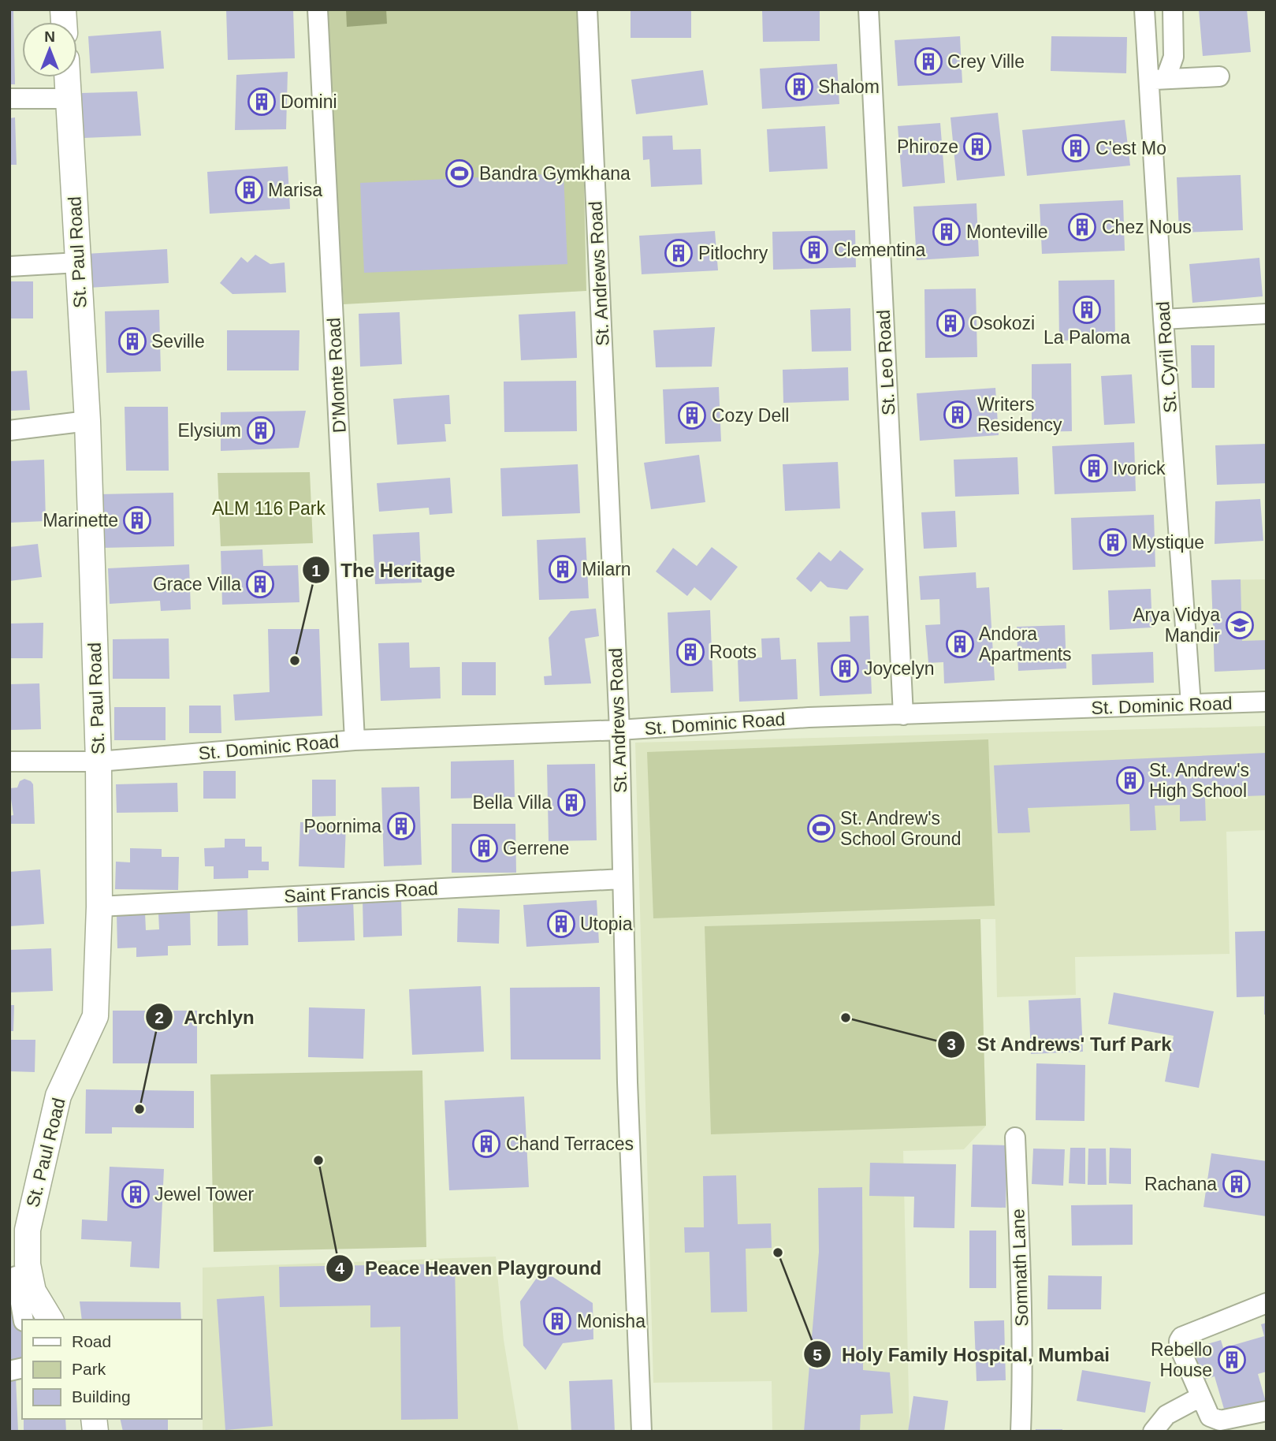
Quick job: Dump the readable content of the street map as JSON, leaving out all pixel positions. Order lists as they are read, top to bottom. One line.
{"streets":{"street":["St. Paul Road","St. Andrews Road","St. Cyril Road","St. Leo Road","D'Monte Road","St. Dominic Road","Saint Francis Road","Somnath Lane"]},"crossings":[["St. Paul Road","St. Dominic Road"],["St. Paul Road","Saint Francis Road"],["St. Andrews Road","St. Dominic Road"],["St. Andrews Road","Saint Francis Road"],["St. Cyril Road","St. Dominic Road"],["St. Leo Road","St. Dominic Road"],["D'Monte Road","St. Dominic Road"]],"parks":["ALM 116 Park"],"places":{"building":["Crey Ville","Shalom","Domini","Phiroze","C'est Mo","Marisa","Chez Nous","Monteville","Clementina","Pitlochry","La Paloma","Osokozi","Seville","Writers Residency","Cozy Dell","Elysium","Ivorick","Marinette","Mystique","Milarn","Grace Villa","Andora Apartments","Roots","Joycelyn","St. Andrew's High School","Bella Villa","Poornima","Gerrene","Utopia","Chand Terraces","Rachana","Jewel Tower","Monisha","Rebello House"],"sports":["Bandra Gymkhana","St. Andrew's School Ground"],"school or university":["Arya Vidya Mandir"],"other":["The Heritage","St Andrews' Turf Park","Archlyn","Peace Heaven Playground","Holy Family Hospital, Mumbai"]},"legend":["Road","Park","Building"],"north":"top"}
